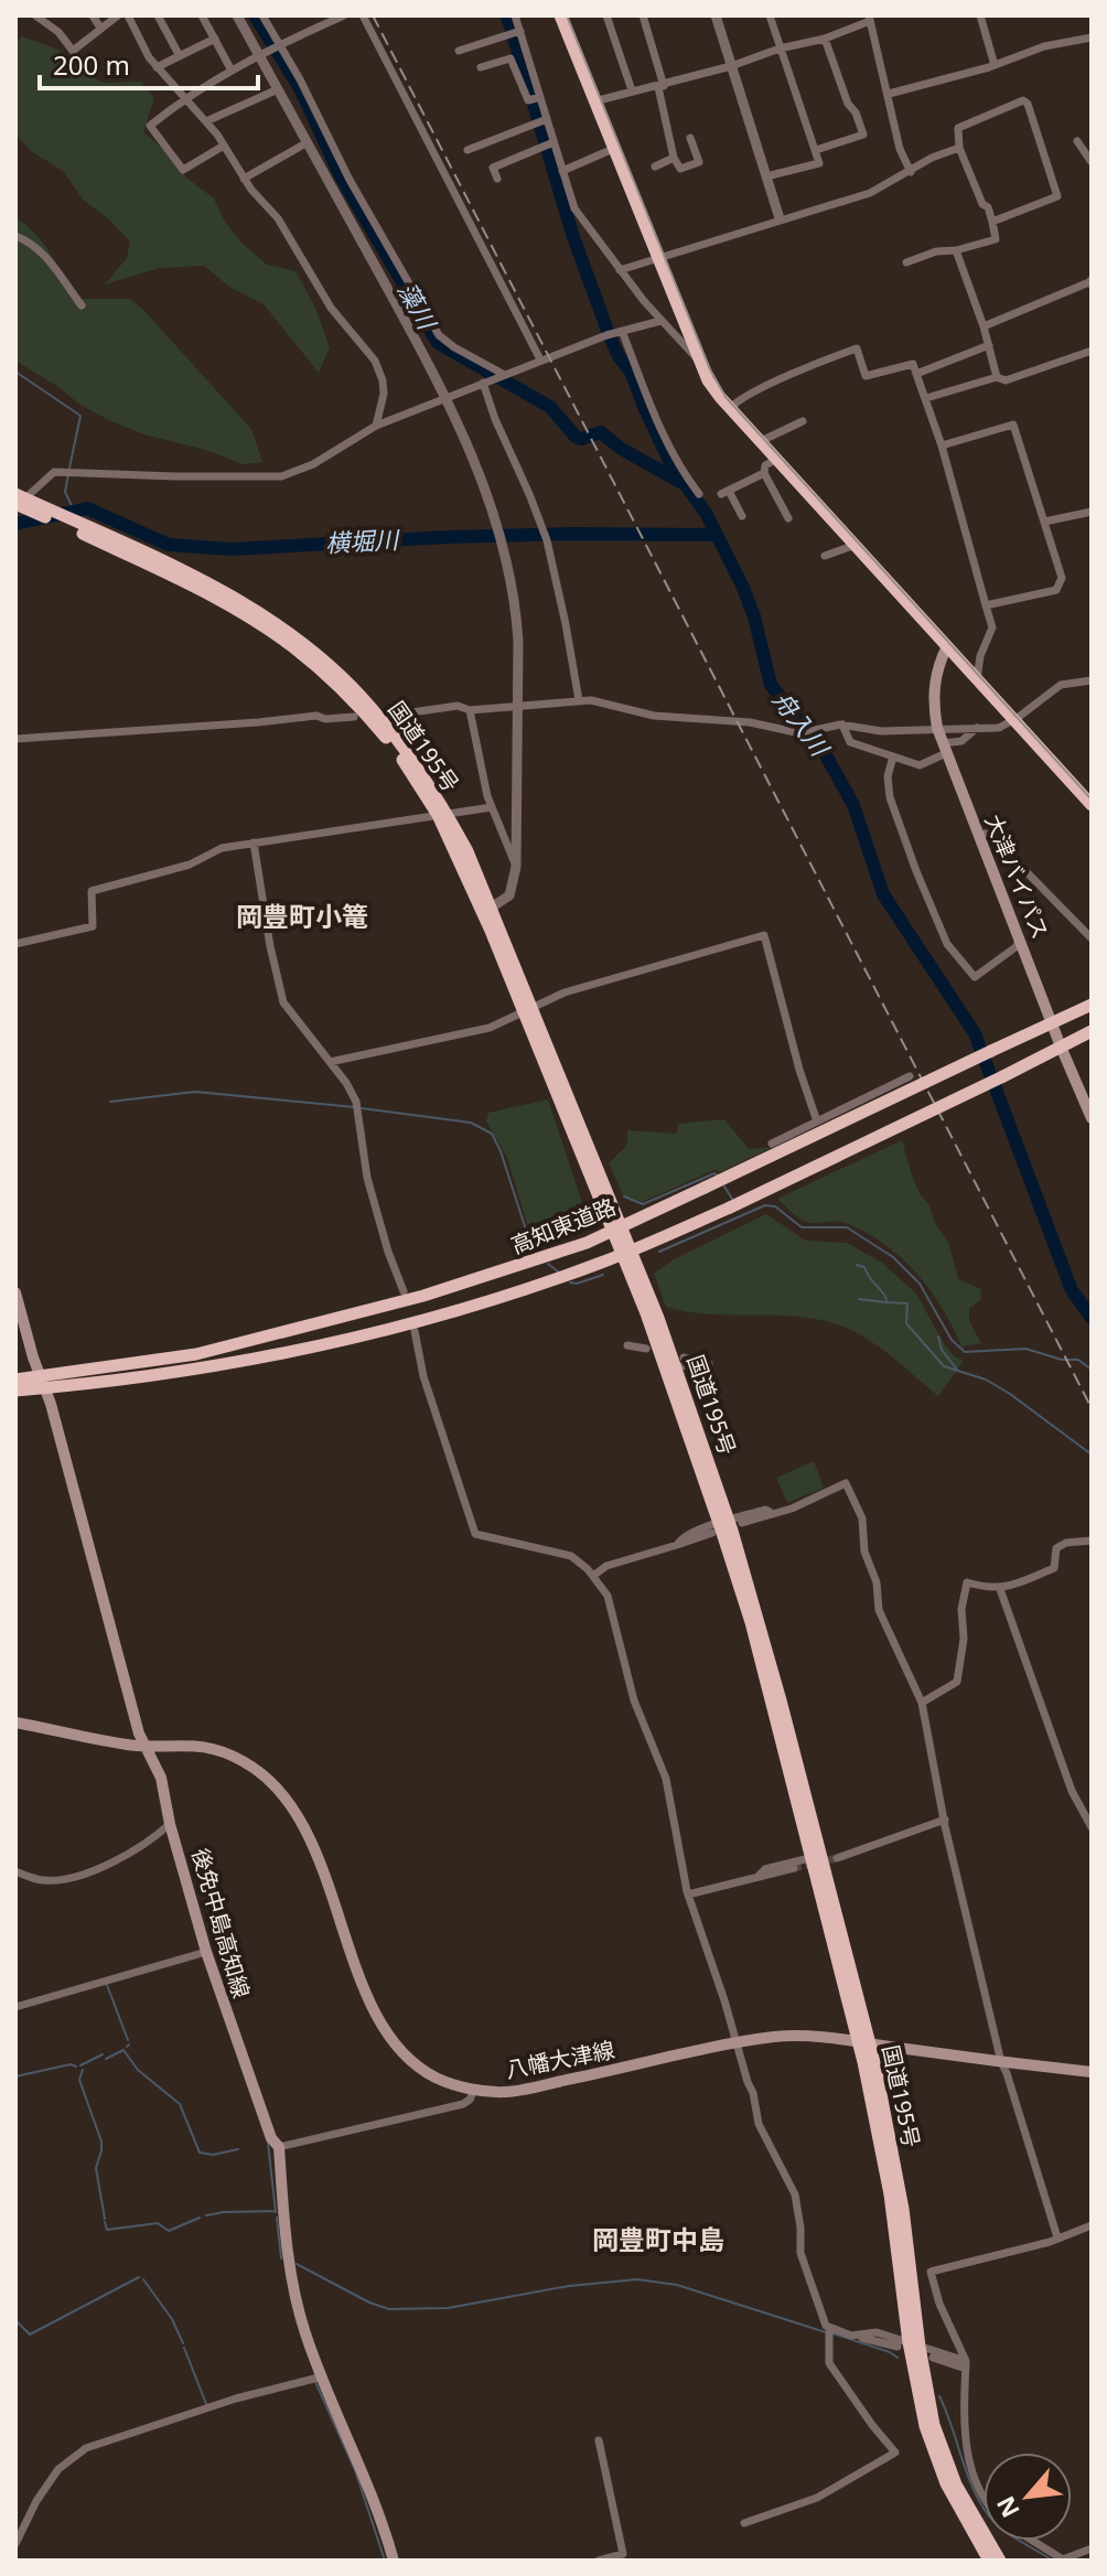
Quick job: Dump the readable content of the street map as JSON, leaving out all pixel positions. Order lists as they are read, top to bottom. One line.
{"streets":{"highway":["国道195号","高知東道路"],"main road":["大津バイパス","後免中島高知線","八幡大津線"]},"crossings":[["国道195号","高知東道路"],["国道195号","八幡大津線"],["大津バイパス","高知東道路"],["高知東道路","後免中島高知線"],["後免中島高知線","八幡大津線"]],"districts":["岡豊町小篭","岡豊町中島"],"water":["藻川","横堀川","舟入川"],"scale_bar":"200 m","north":"bottom left"}
